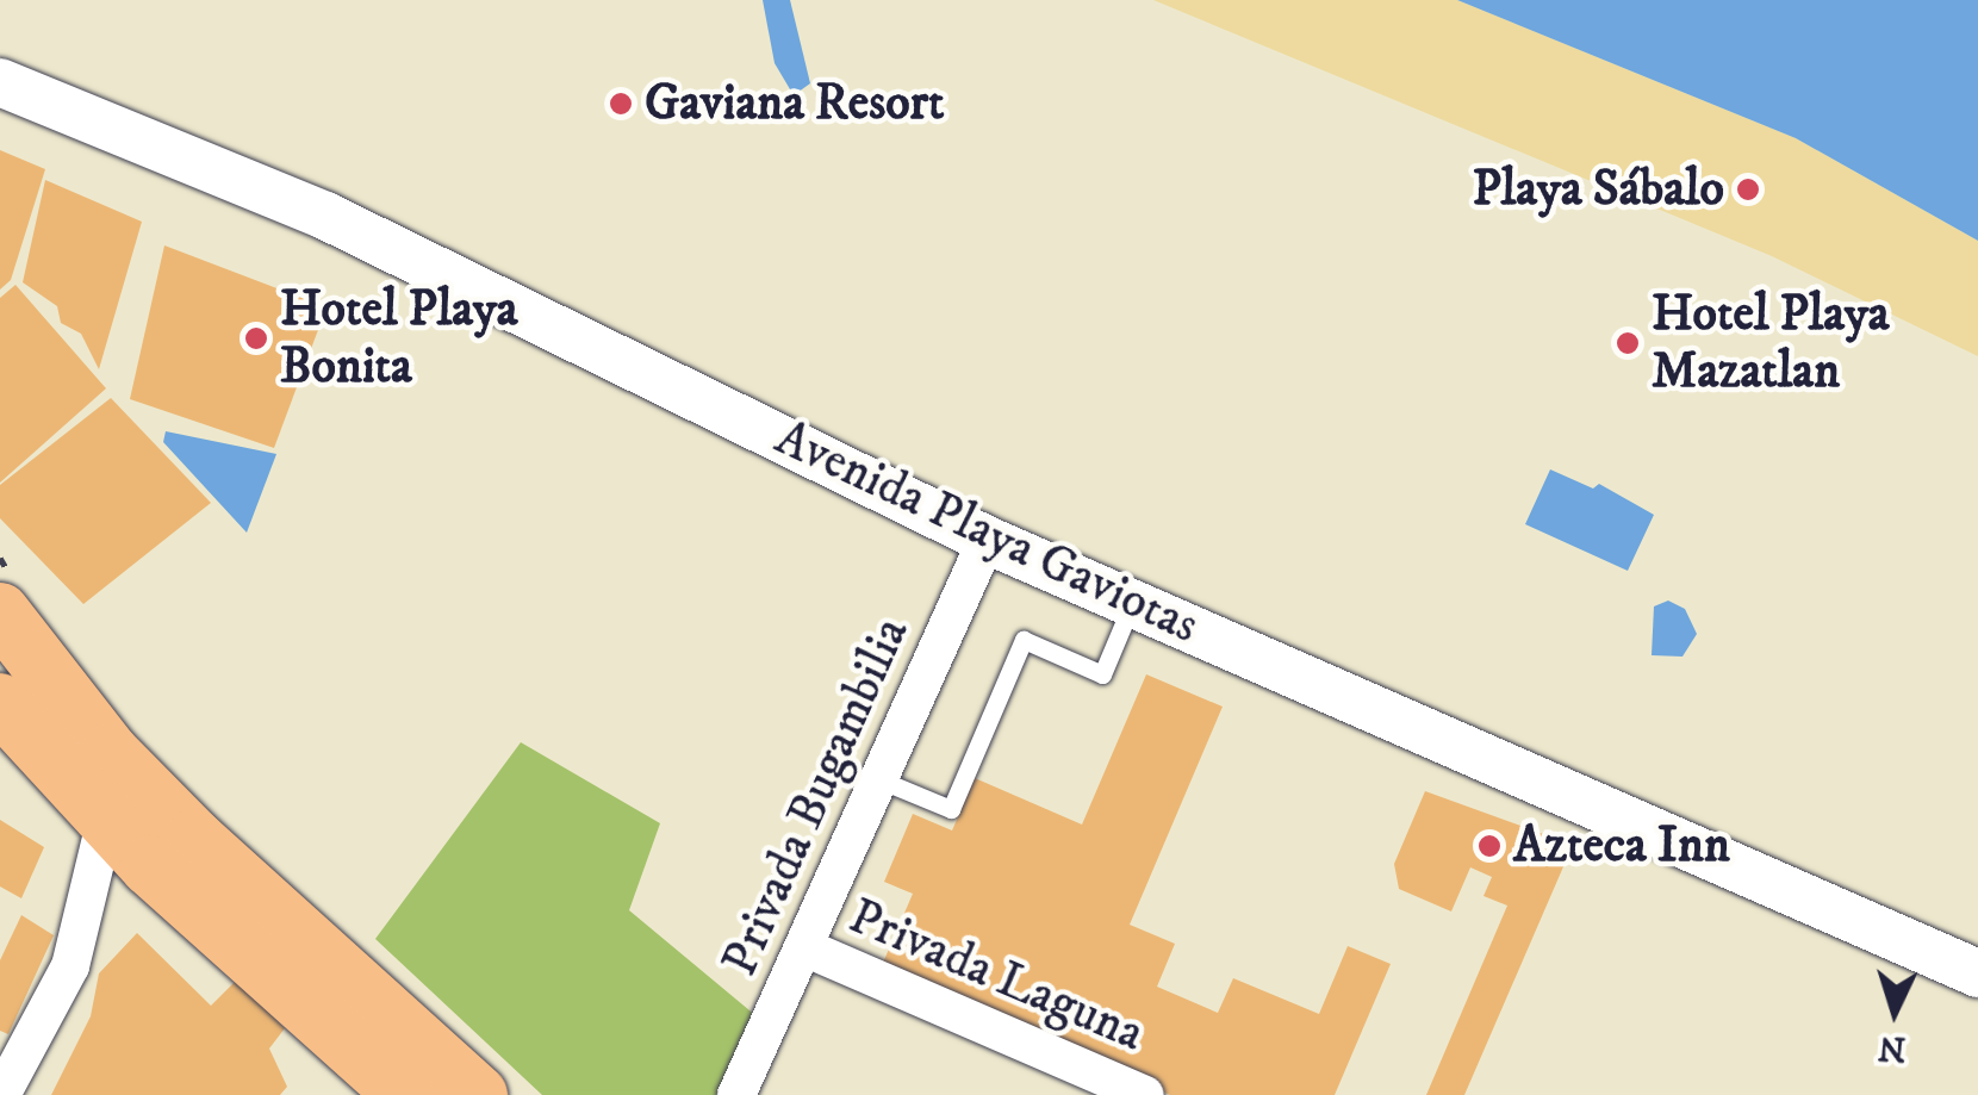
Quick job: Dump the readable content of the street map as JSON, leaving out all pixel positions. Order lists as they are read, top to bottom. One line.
{"streets":{"street":["Avenida Playa Gaviotas","Privada Bugambilia","Privada Laguna"]},"crossings":[["Avenida Playa Gaviotas","Privada Bugambilia"],["Privada Bugambilia","Privada Laguna"]],"places":["Gaviana Resort","Playa Sábalo","Hotel Playa Bonita","Hotel Playa Mazatlan","Azteca Inn"],"north":"bottom"}
